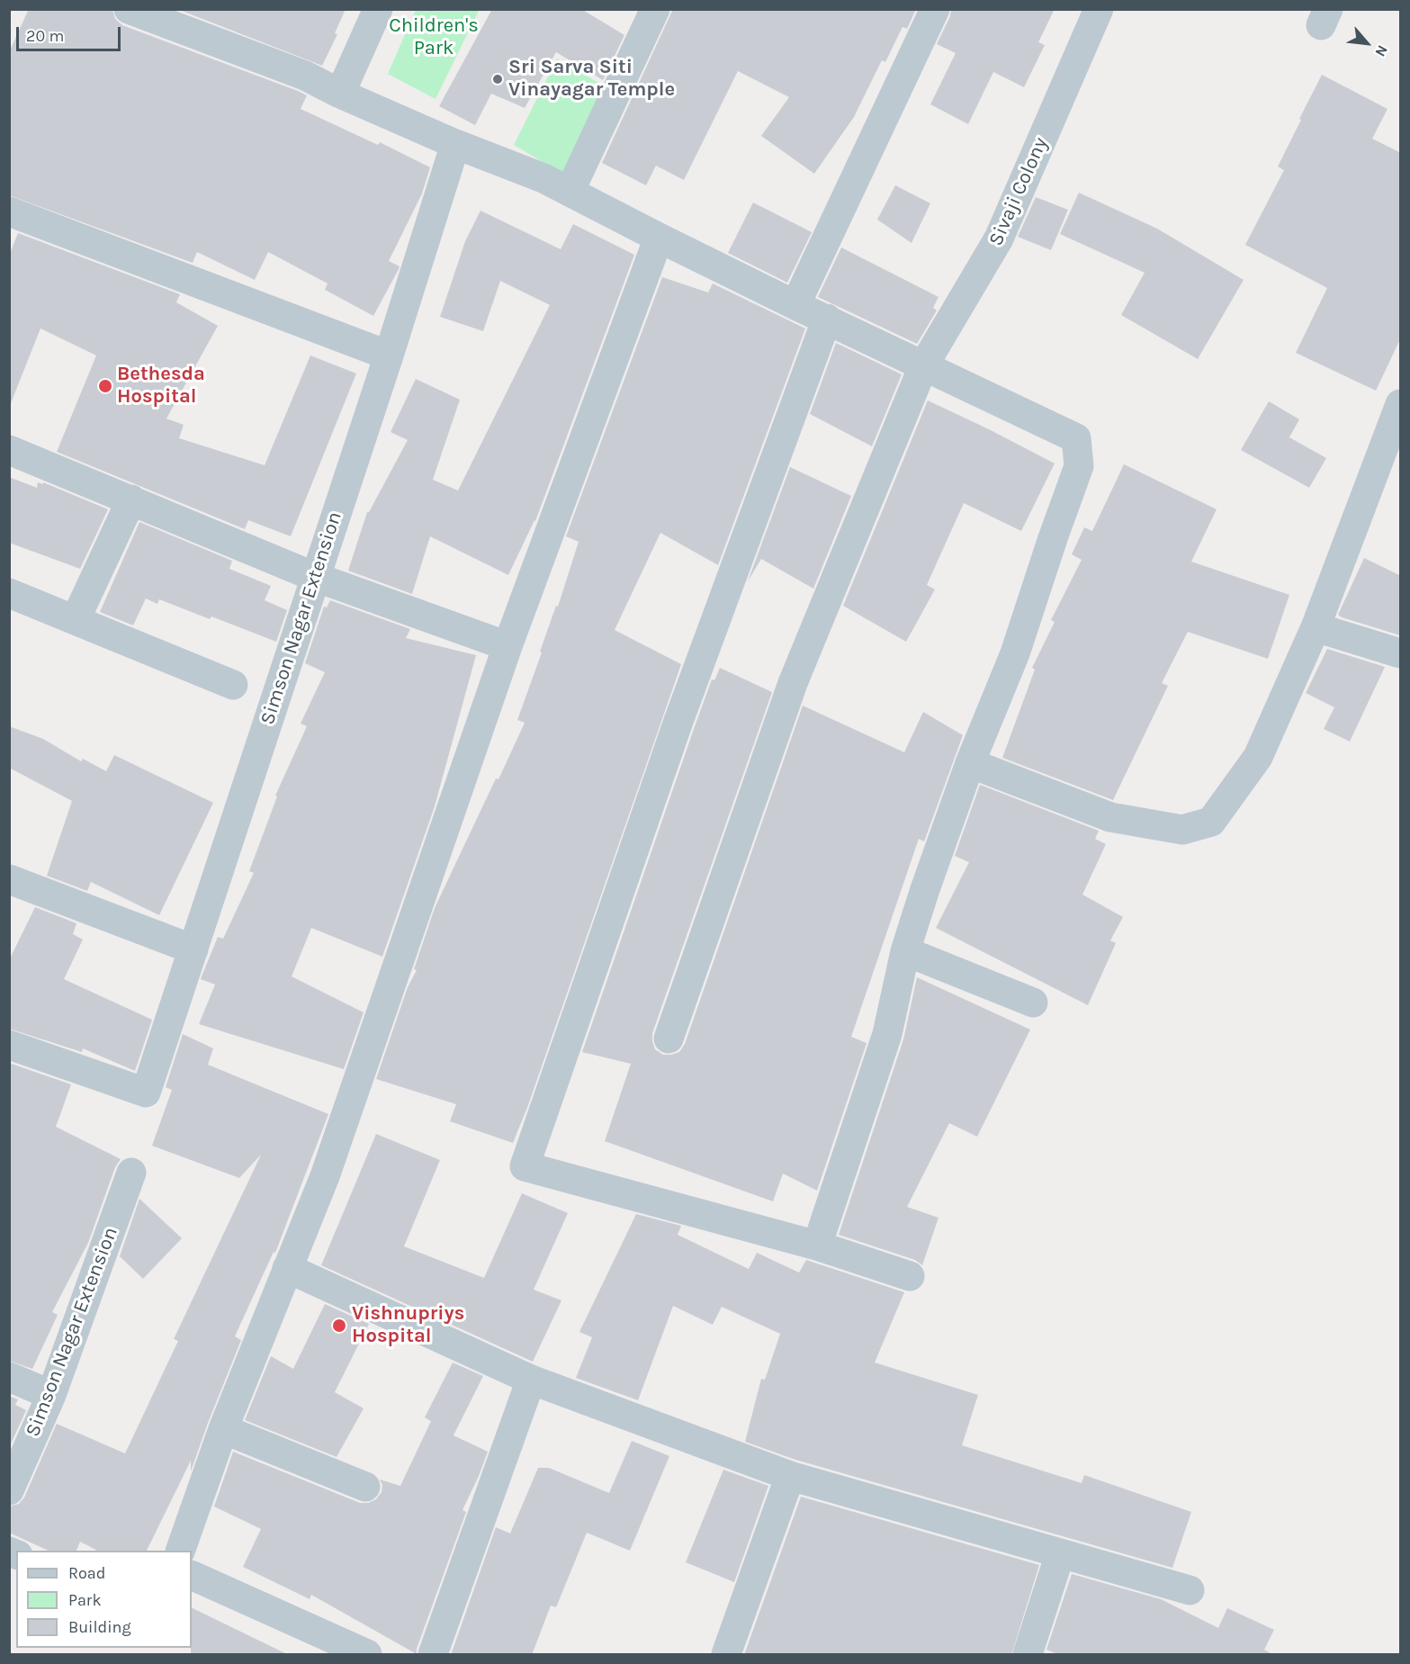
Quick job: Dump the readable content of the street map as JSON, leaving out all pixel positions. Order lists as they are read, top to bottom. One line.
{"streets":{"street":["Sivaji Colony","Simson Nagar Extension"]},"parks":["Children's Park"],"places":["Sri Sarva Siti Vinayagar Temple","Bethesda Hospital","Vishnupriys Hospital"],"legend":["Road","Park","Building"],"scale_bar":"20 m","north":"bottom right"}
